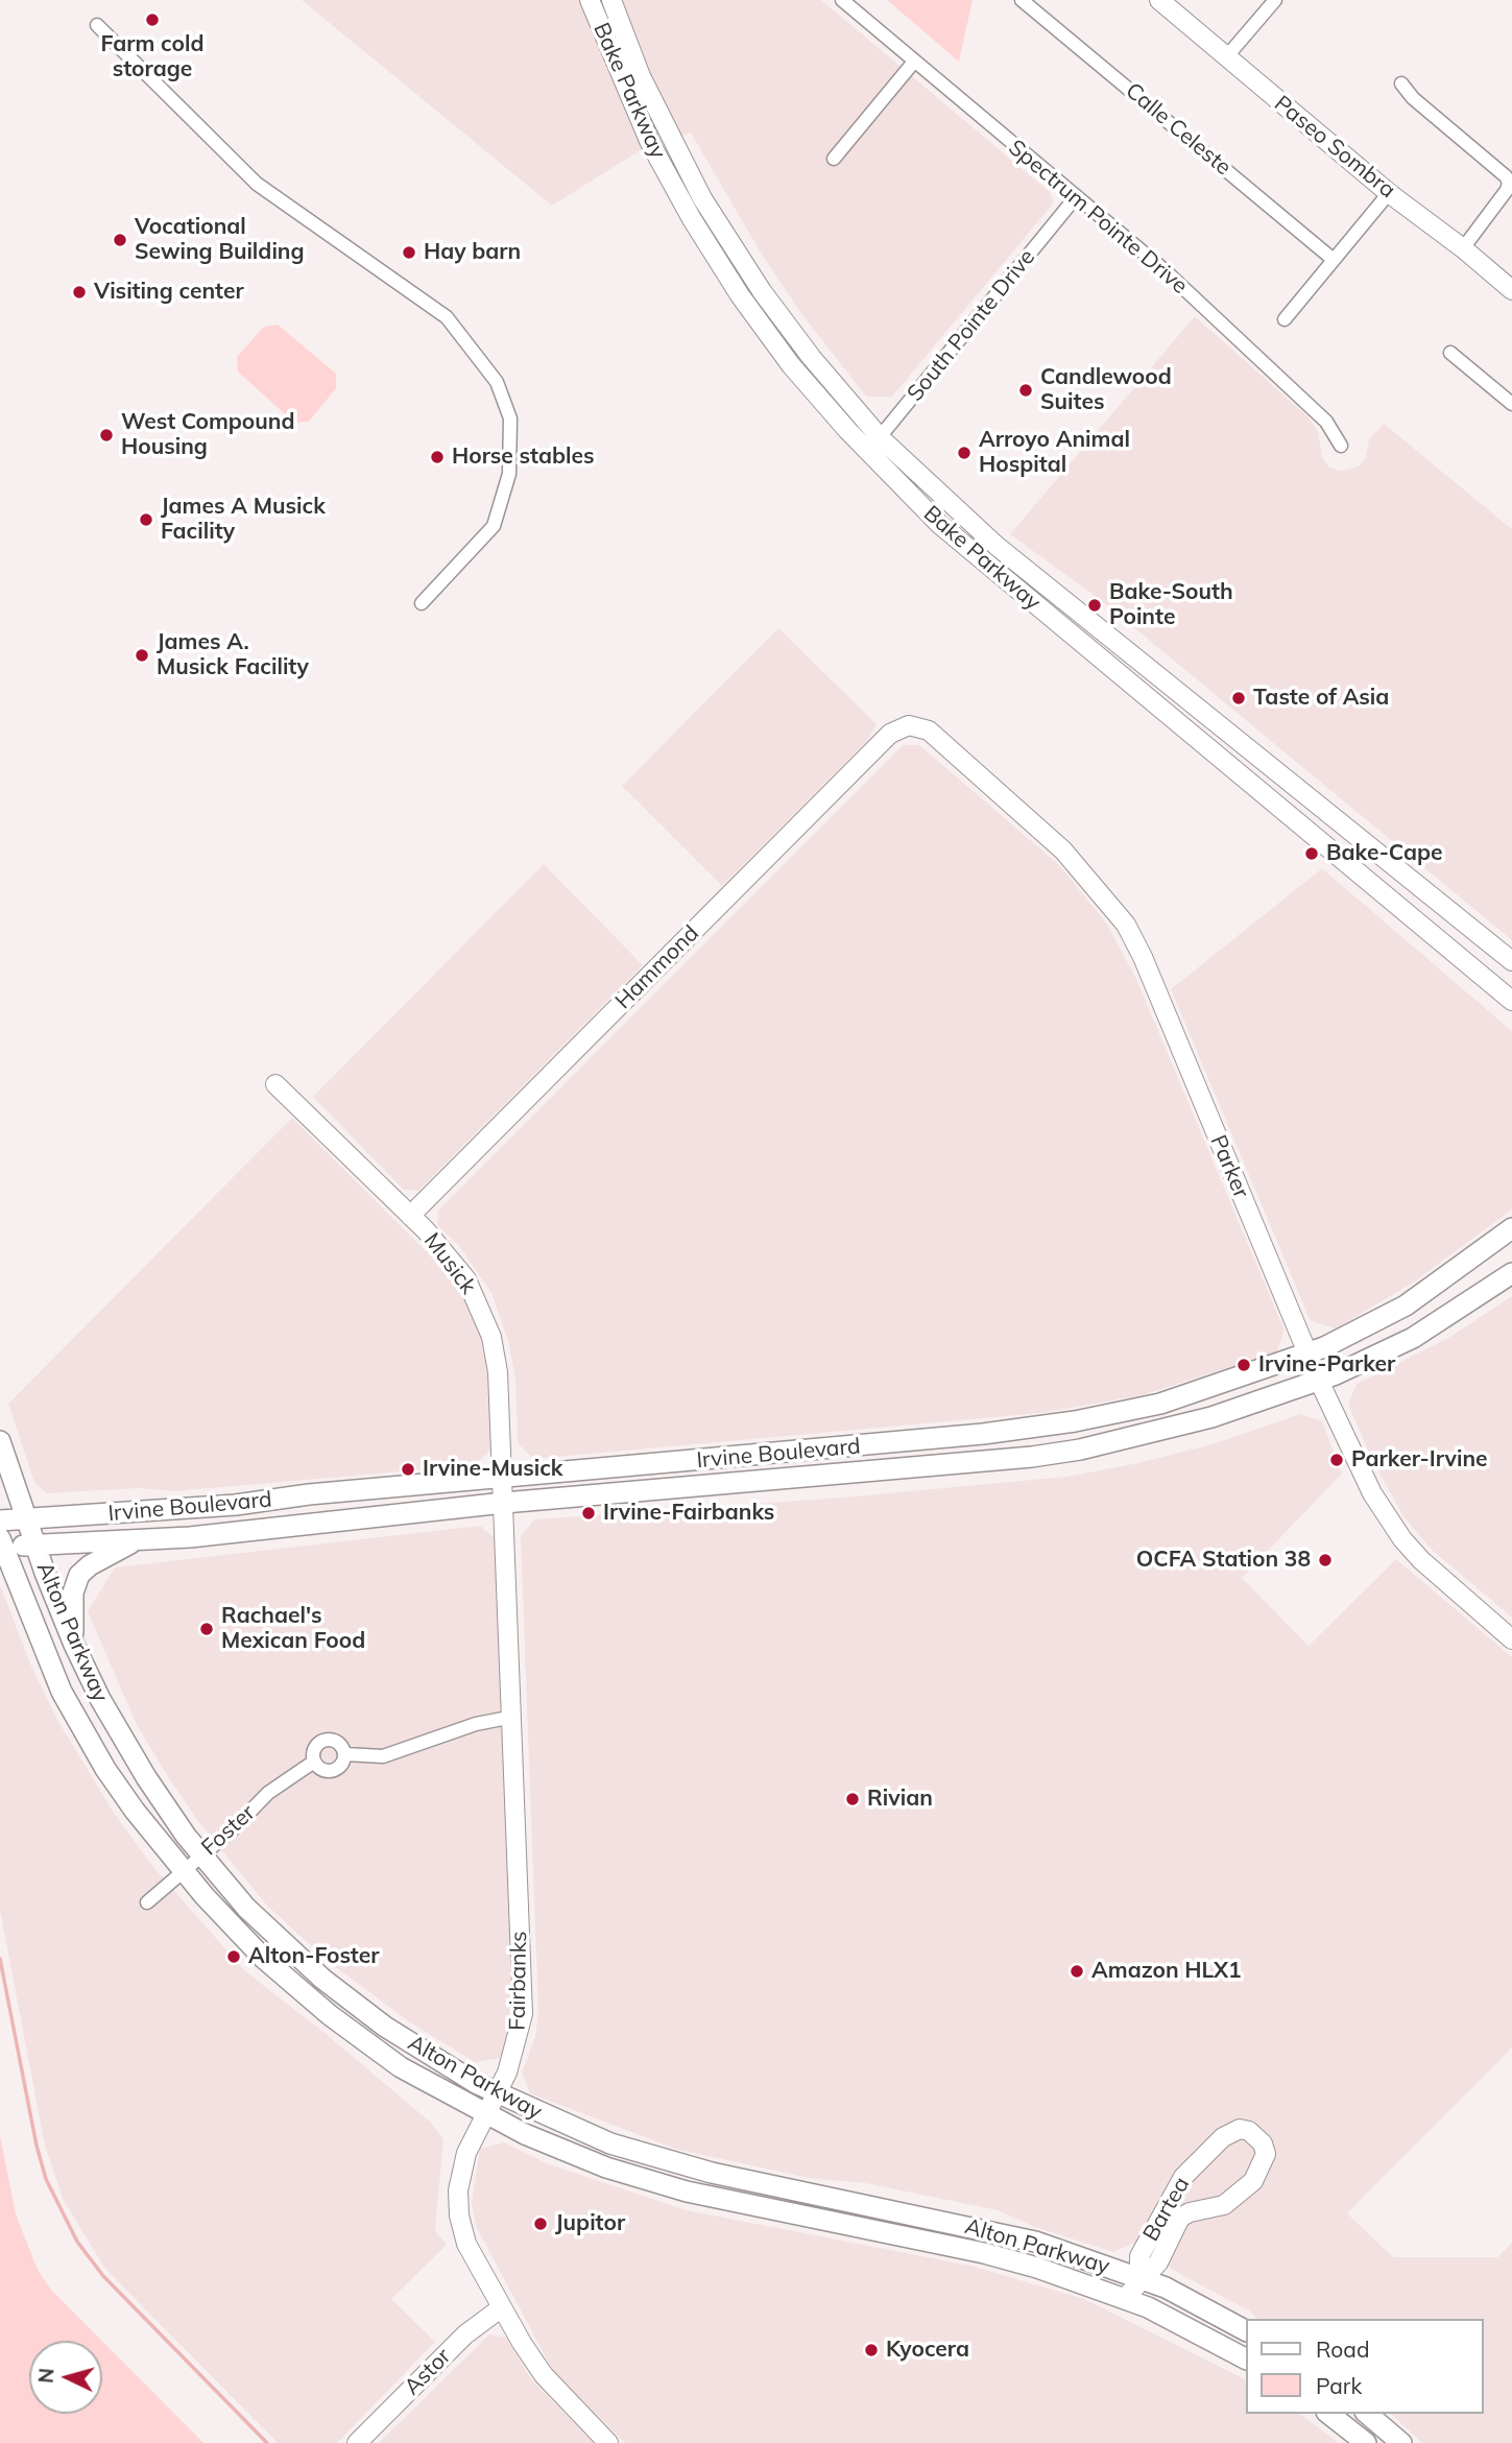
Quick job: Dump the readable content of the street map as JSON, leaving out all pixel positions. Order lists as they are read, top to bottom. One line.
{"streets":{"main road":["Irvine Boulevard","Alton Parkway"],"street":["Bake Parkway","Calle Celeste","Paseo Sombra","Spectrum Pointe Drive","South Pointe Drive","Hammond","Parker","Musick","Foster","Fairbanks","Bartea","Astor"]},"crossings":[["Bake Parkway","South Pointe Drive"],["Spectrum Pointe Drive","South Pointe Drive"],["Hammond","Parker"],["Hammond","Musick"],["Parker","Irvine Boulevard"],["Musick","Irvine Boulevard"],["Musick","Fairbanks"],["Irvine Boulevard","Alton Parkway"],["Irvine Boulevard","Fairbanks"],["Alton Parkway","Foster"],["Alton Parkway","Fairbanks"],["Alton Parkway","Bartea"],["Fairbanks","Astor"]],"places":["Farm cold storage","Vocational Sewing Building","Hay barn","Visiting center","Candlewood Suites","West Compound Housing","Arroyo Animal Hospital","Horse stables","James A Musick Facility","Bake-South Pointe","James A. Musick Facility","Taste of Asia","Bake-Cape","Irvine-Parker","Parker-Irvine","Irvine-Musick","Irvine-Fairbanks","OCFA Station 38","Rachael's Mexican Food","Rivian","Alton-Foster","Amazon HLX1","Jupitor","Kyocera"],"legend":["Road","Park"],"north":"left"}
